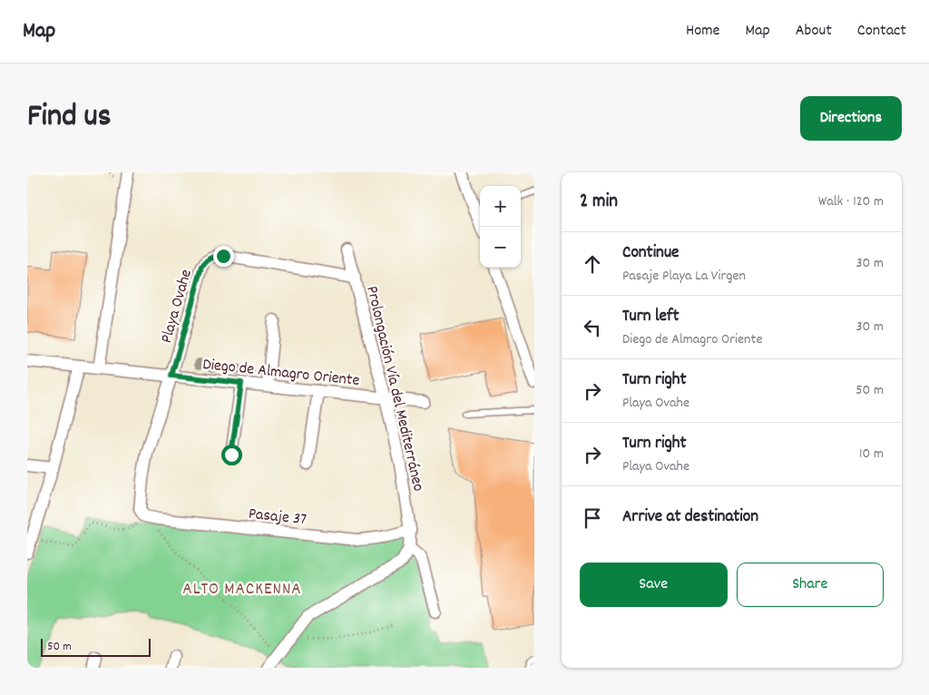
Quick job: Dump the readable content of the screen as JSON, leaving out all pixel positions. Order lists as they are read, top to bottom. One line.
{"streets":{"street":["Playa Ovahe","Diego de Almagro Oriente","Prolongación Vía del Mediterráneo","Pasaje 37"]},"crossings":[["Playa Ovahe","Diego de Almagro Oriente"],["Playa Ovahe","Prolongación Vía del Mediterráneo"],["Playa Ovahe","Pasaje 37"],["Diego de Almagro Oriente","Prolongación Vía del Mediterráneo"],["Prolongación Vía del Mediterráneo","Pasaje 37"]],"districts":["ALTO MACKENNA"],"scale_bar":"50 m","page":{"header":"Map","nav":["Home","Map","About","Contact"],"title":"Find us","buttons":["Directions",["Save","Share"]],"heading":["2 min","Walk · 120 m"],"map_buttons":["+","−"],"list":[["Continue","Pasaje Playa La Virgen","30 m"],["Turn left","Diego de Almagro Oriente","30 m"],["Turn right","Playa Ovahe","50 m"],["Turn right","Playa Ovahe","10 m"],"Arrive at destination"],"scale":"50 m"}}
